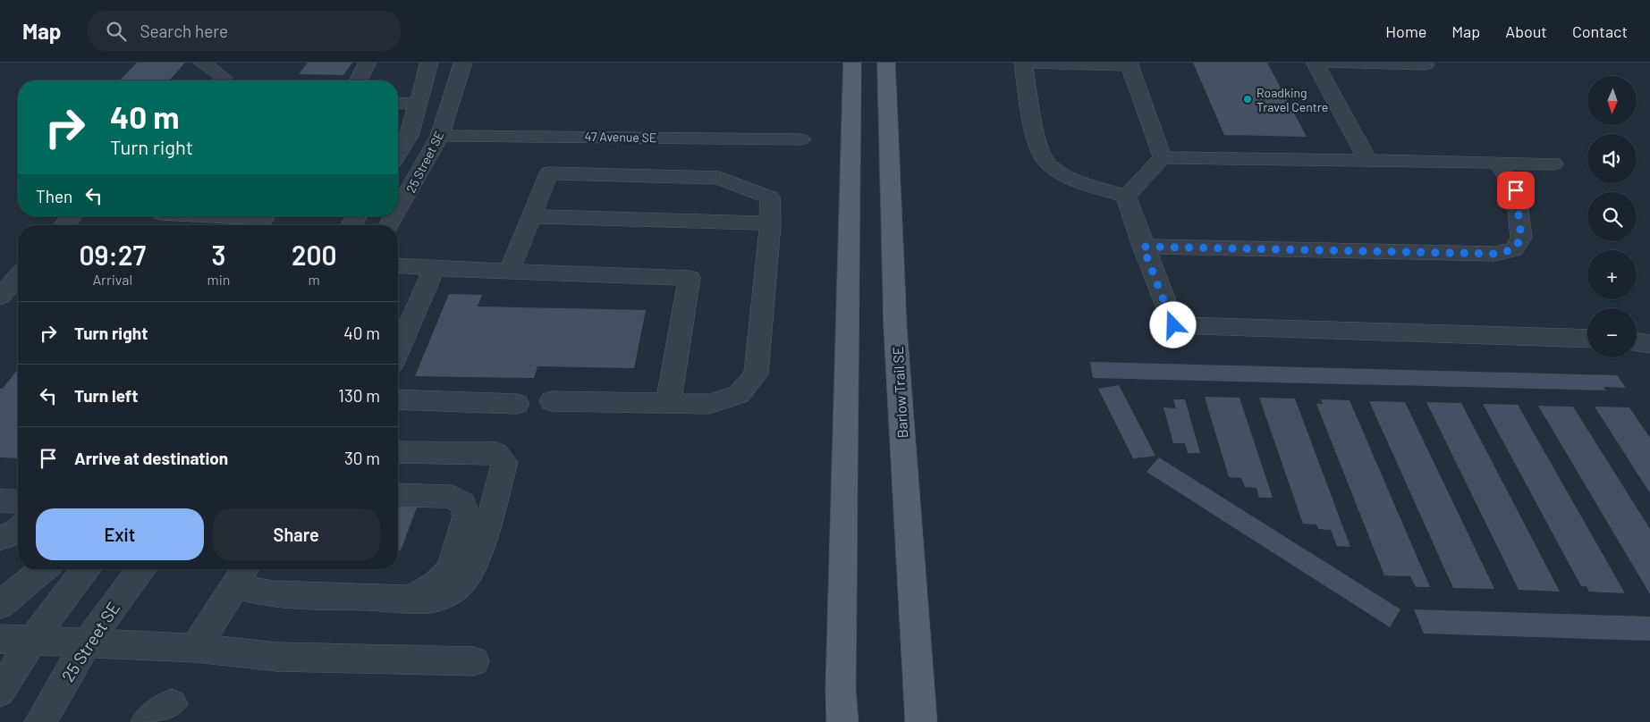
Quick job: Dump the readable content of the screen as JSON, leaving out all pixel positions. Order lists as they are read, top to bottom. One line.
{"streets":{"main road":["Barlow Trail SE"],"street":["47 Avenue SE","25 Street SE"]},"crossings":[["47 Avenue SE","25 Street SE"]],"places":["Roadking Travel Centre"],"north":"bottom","page":{"header":"Map","search":"Search here","nav":["Home","Map","About","Contact"],"map_buttons":["+","−"],"turn":["40 m","Turn right"],"then":"Then","eta":["09:27","Arrival","3","min","200","m"],"list":[{"name":"Turn right","value":"40 m"},{"name":"Turn left","value":"130 m"},{"name":"Arrive at destination","value":"30 m"}],"buttons":["Exit","Share"]}}
